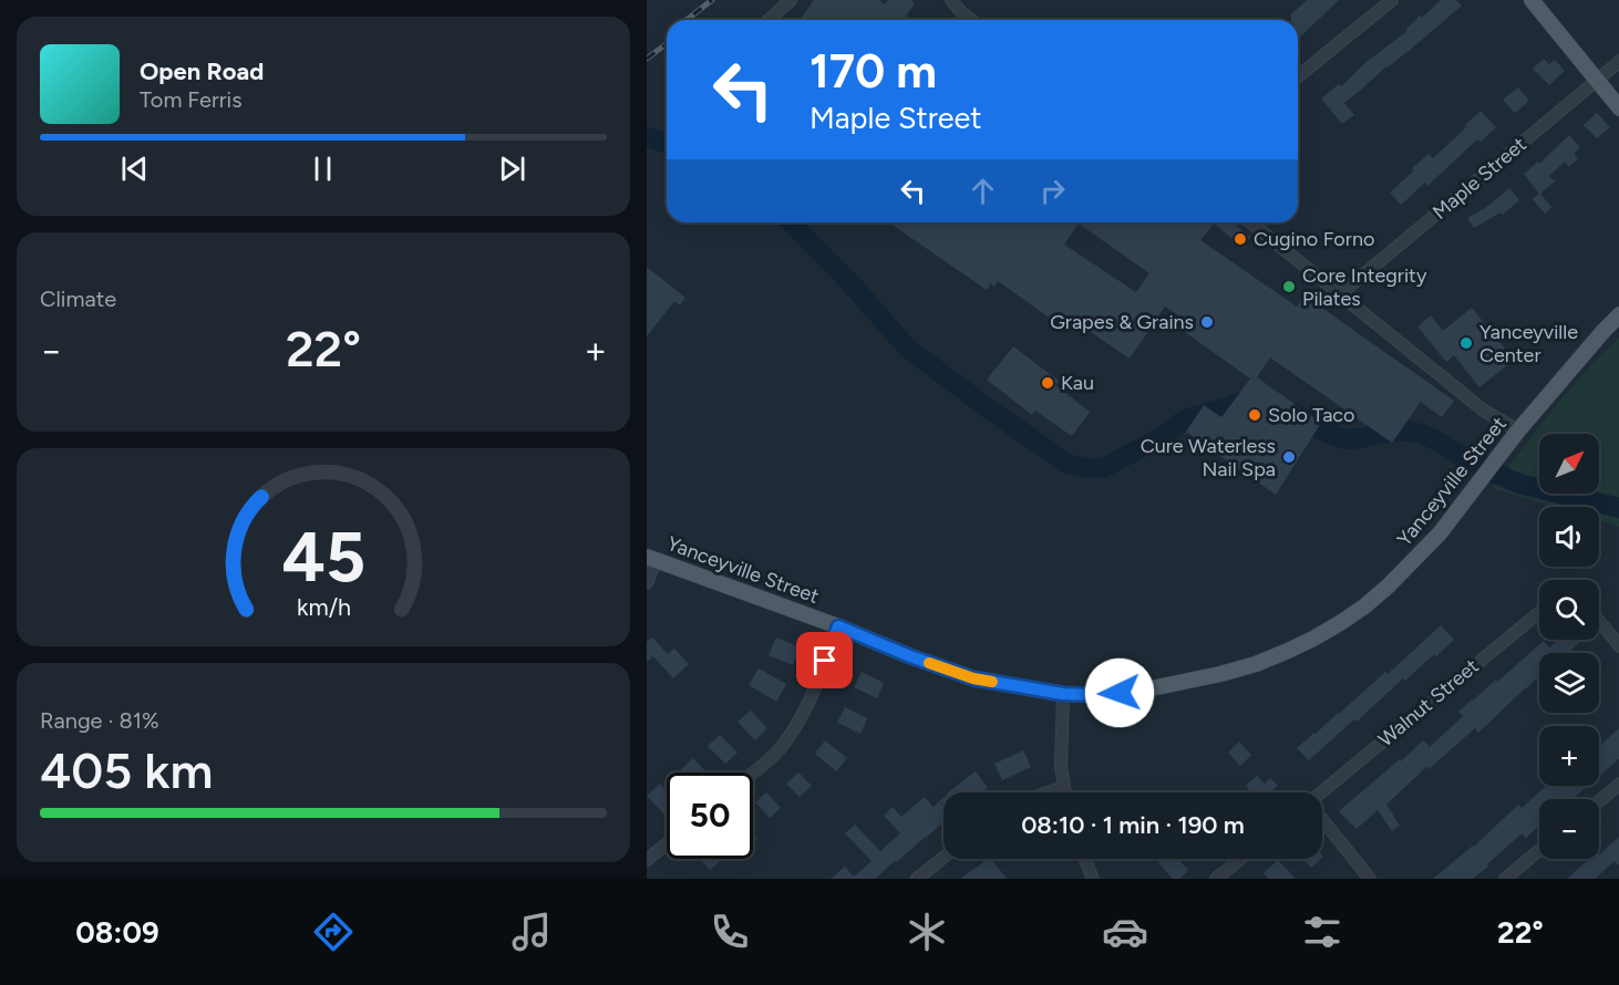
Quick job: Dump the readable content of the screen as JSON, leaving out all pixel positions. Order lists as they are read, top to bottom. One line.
{"streets":{"main road":["Yanceyville Street"],"street":["Maple Street","Walnut Street"]},"places":["Cugino Forno","Core Integrity Pilates","Grapes & Grains","Yanceyville Center","Kau","Solo Taco","Cure Waterless Nail Spa"],"north":"top right","page":{"turn":["170 m","Maple Street"],"song":["Open Road","Tom Ferris"],"tile":["Climate",["Range · 81%","405 km"]],"heat":["−","22°","+"],"map_buttons":["+","−"],"limit":"50","trip":"08:10 · 1 min · 190 m","tabs":["08:09","22°"],"gauge":["45","km/h"]}}
